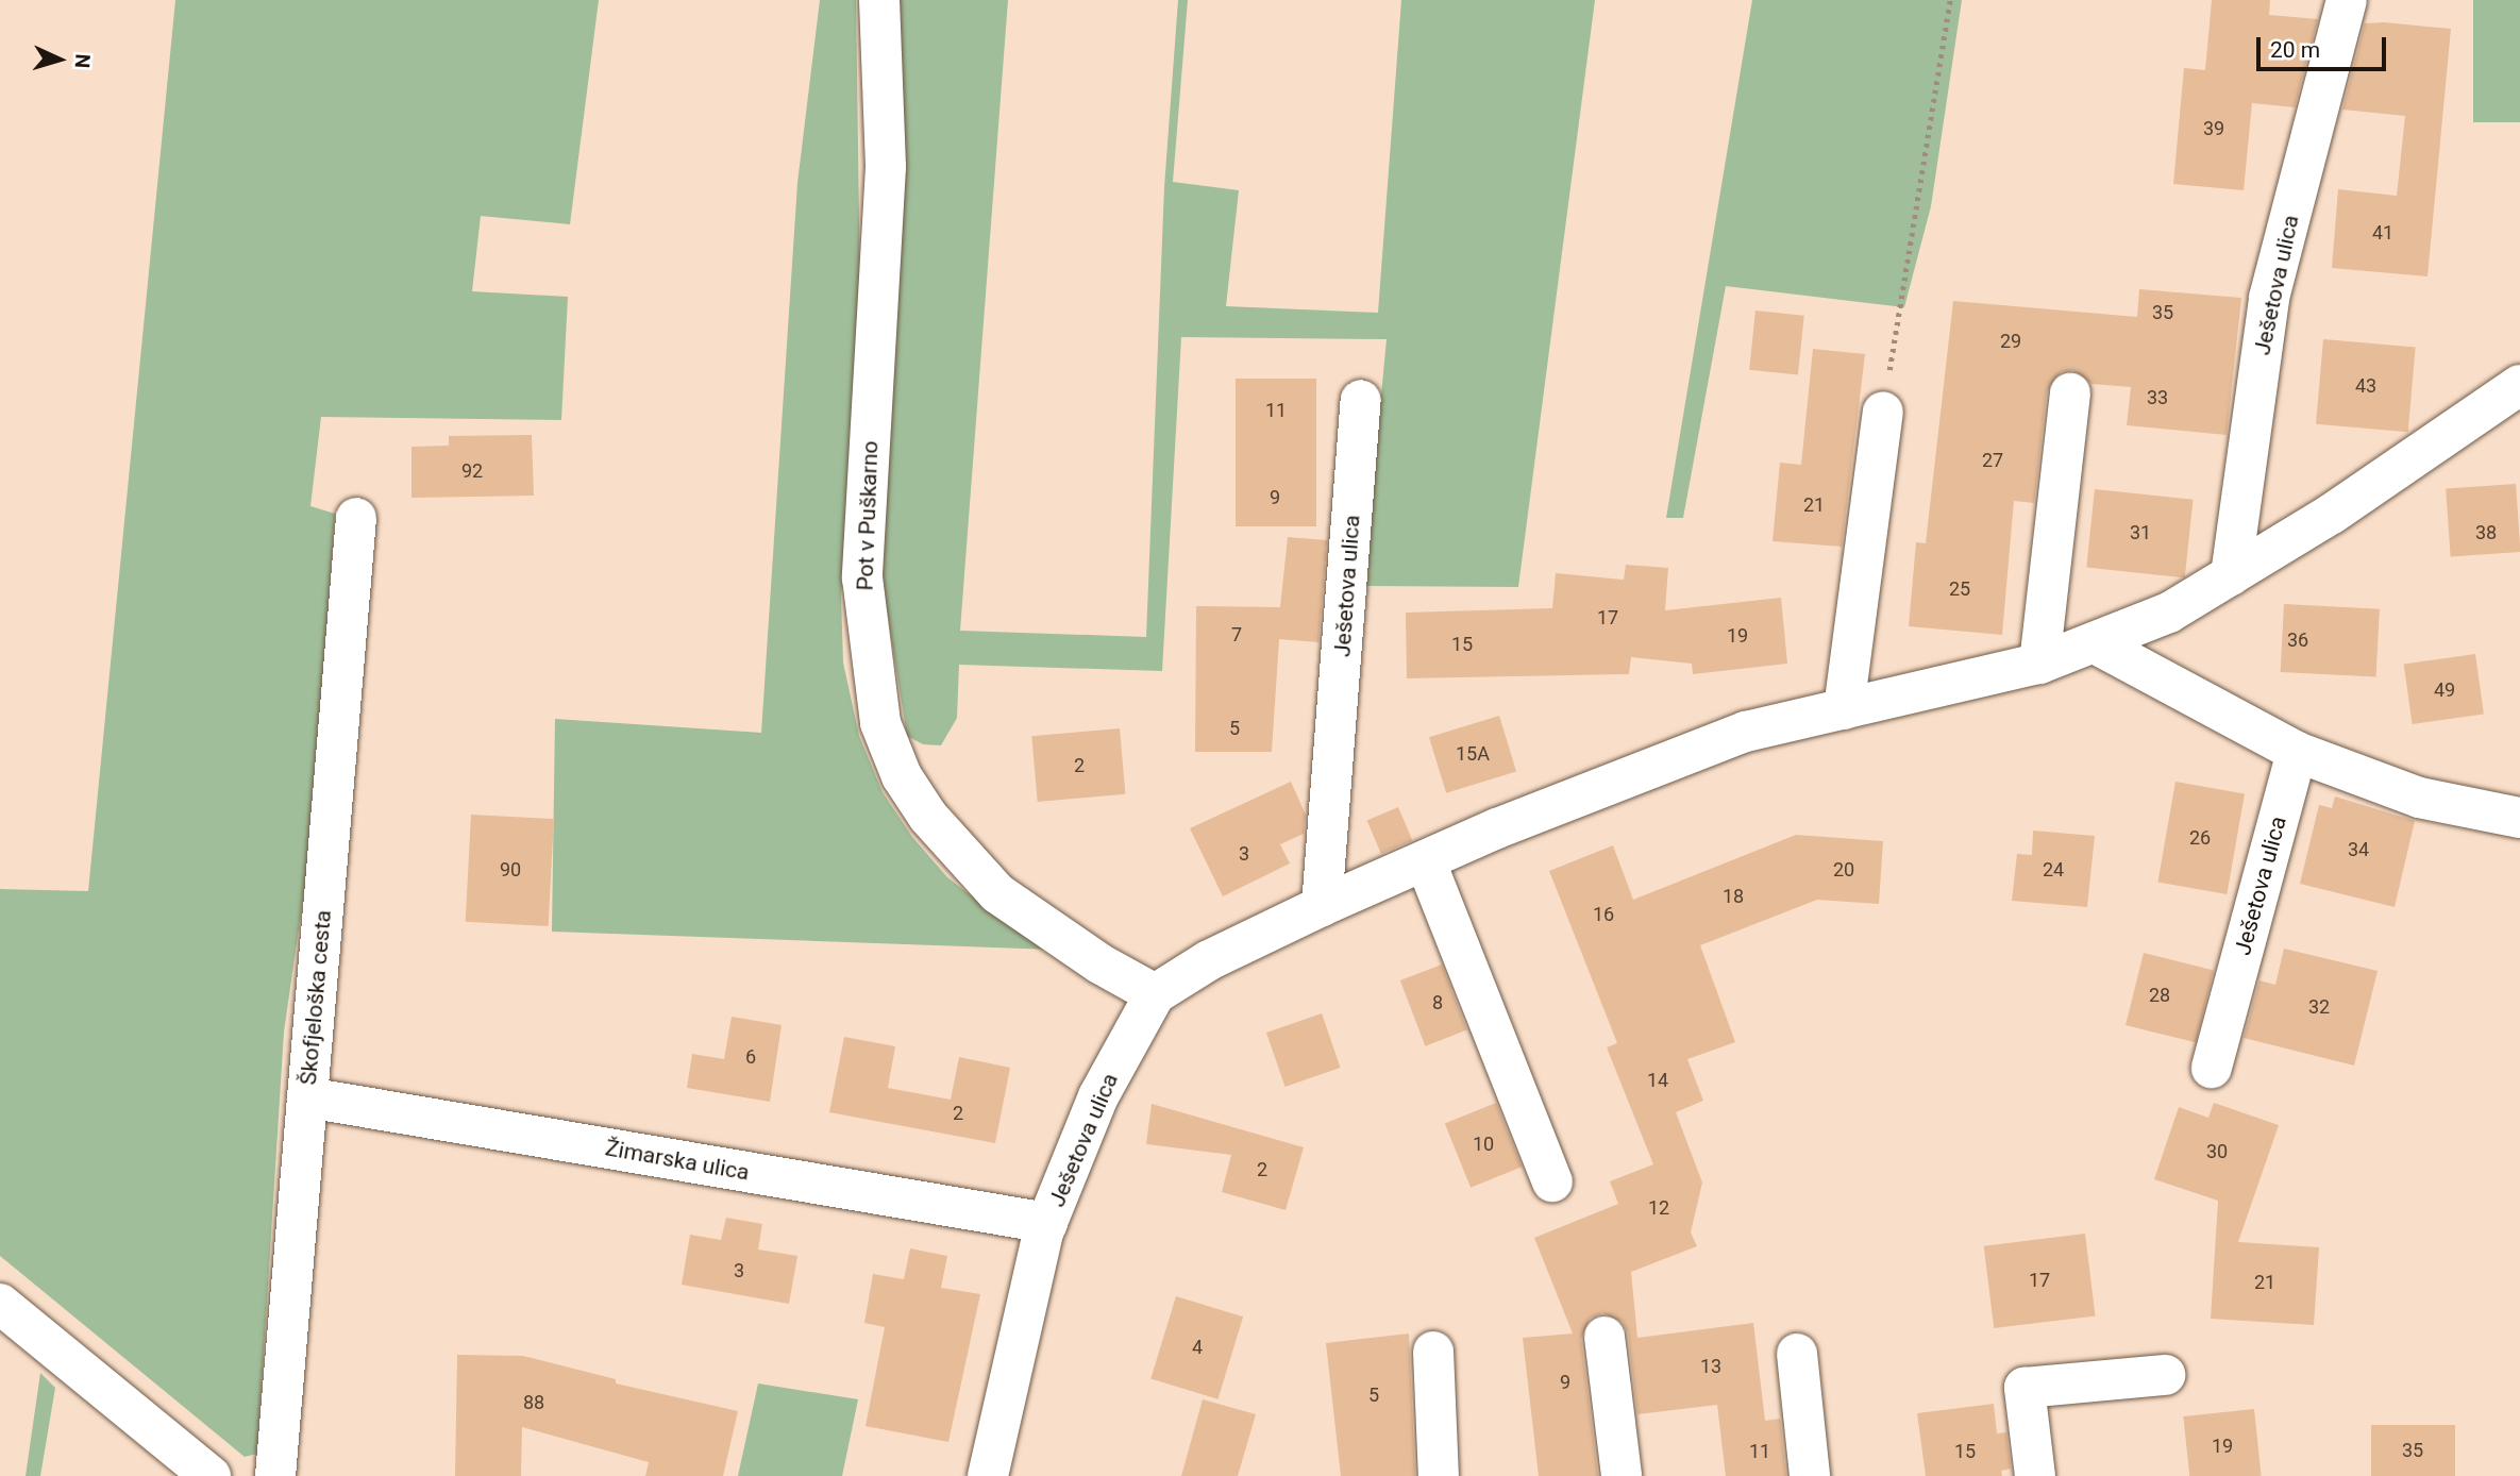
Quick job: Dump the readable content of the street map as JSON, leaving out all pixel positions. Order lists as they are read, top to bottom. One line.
{"streets":{"street":["Ješetova ulica","Pot v Puškarno","Škofjeloška cesta","Žimarska ulica"]},"crossings":[["Ješetova ulica","Pot v Puškarno"],["Ješetova ulica","Žimarska ulica"],["Škofjeloška cesta","Žimarska ulica"]],"house_numbers":["39","41","35","29","43","33","11","27","92","9","21","31","38","25","17","7","19","36","15","49","5","15A","2","26","34","3","90","20","24","18","16","28","8","32","6","14","2","10","30","2","12","3","17","21","4","13","9","5","88","19","35","11","15"],"scale_bar":"20 m","north":"right"}
